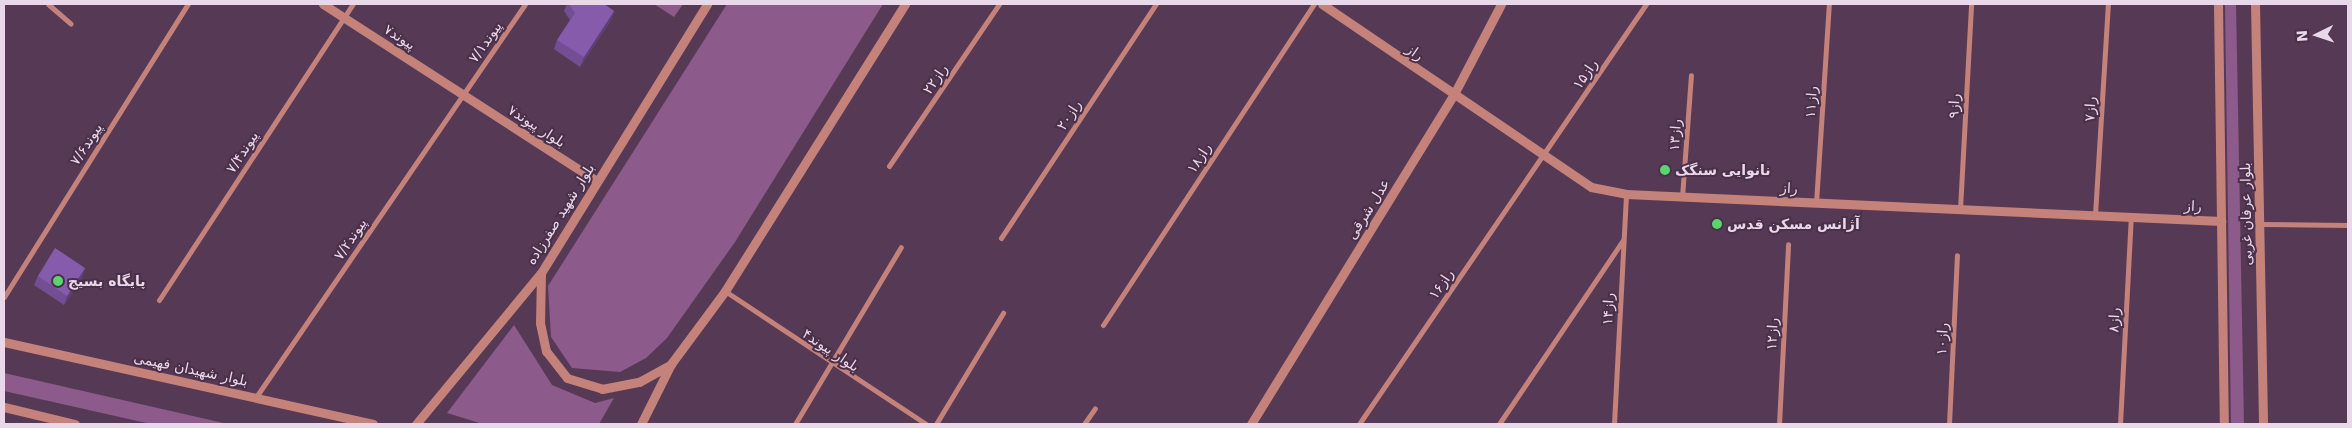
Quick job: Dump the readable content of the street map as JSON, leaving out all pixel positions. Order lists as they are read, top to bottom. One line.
{"streets":{"street":["پیوند۷","پیوند۷/۱","راز","راز۱۵","راز۲۲","راز۱۱","راز۹","راز۷","راز۲۰","بلوار پیوند۷","راز۱۳","پیوند۷/۶","پیوند۷/۴","راز۱۸","عدل شرقی","بلوار شهید صفرزاده","بلوار عرفان غربی","پیوند۷/۲","راز۱۶","راز۱۴","راز۸","راز۱۲","راز۱۰","بلوار پیوند۴","بلوار شهیدان فهیمی"]},"crossings":[["پیوند۷","پیوند۷/۱"],["پیوند۷","بلوار پیوند۷"],["پیوند۷","پیوند۷/۴"],["پیوند۷","پیوند۷/۲"],["پیوند۷/۱","بلوار پیوند۷"],["پیوند۷/۱","پیوند۷/۲"],["راز","راز۱۵"],["راز","راز۱۱"],["راز","راز۹"],["راز","راز۷"],["راز","راز۱۳"],["راز","عدل شرقی"],["راز","بلوار عرفان غربی"],["راز","راز۱۶"],["راز","راز۱۴"],["راز","راز۸"],["راز۱۵","راز۱۶"],["بلوار پیوند۷","بلوار شهید صفرزاده"],["بلوار پیوند۷","پیوند۷/۲"],["پیوند۷/۲","بلوار شهیدان فهیمی"]],"places":["نانوایی سنگک","آژانس مسکن قدس","پایگاه بسیج"],"north":"left"}
